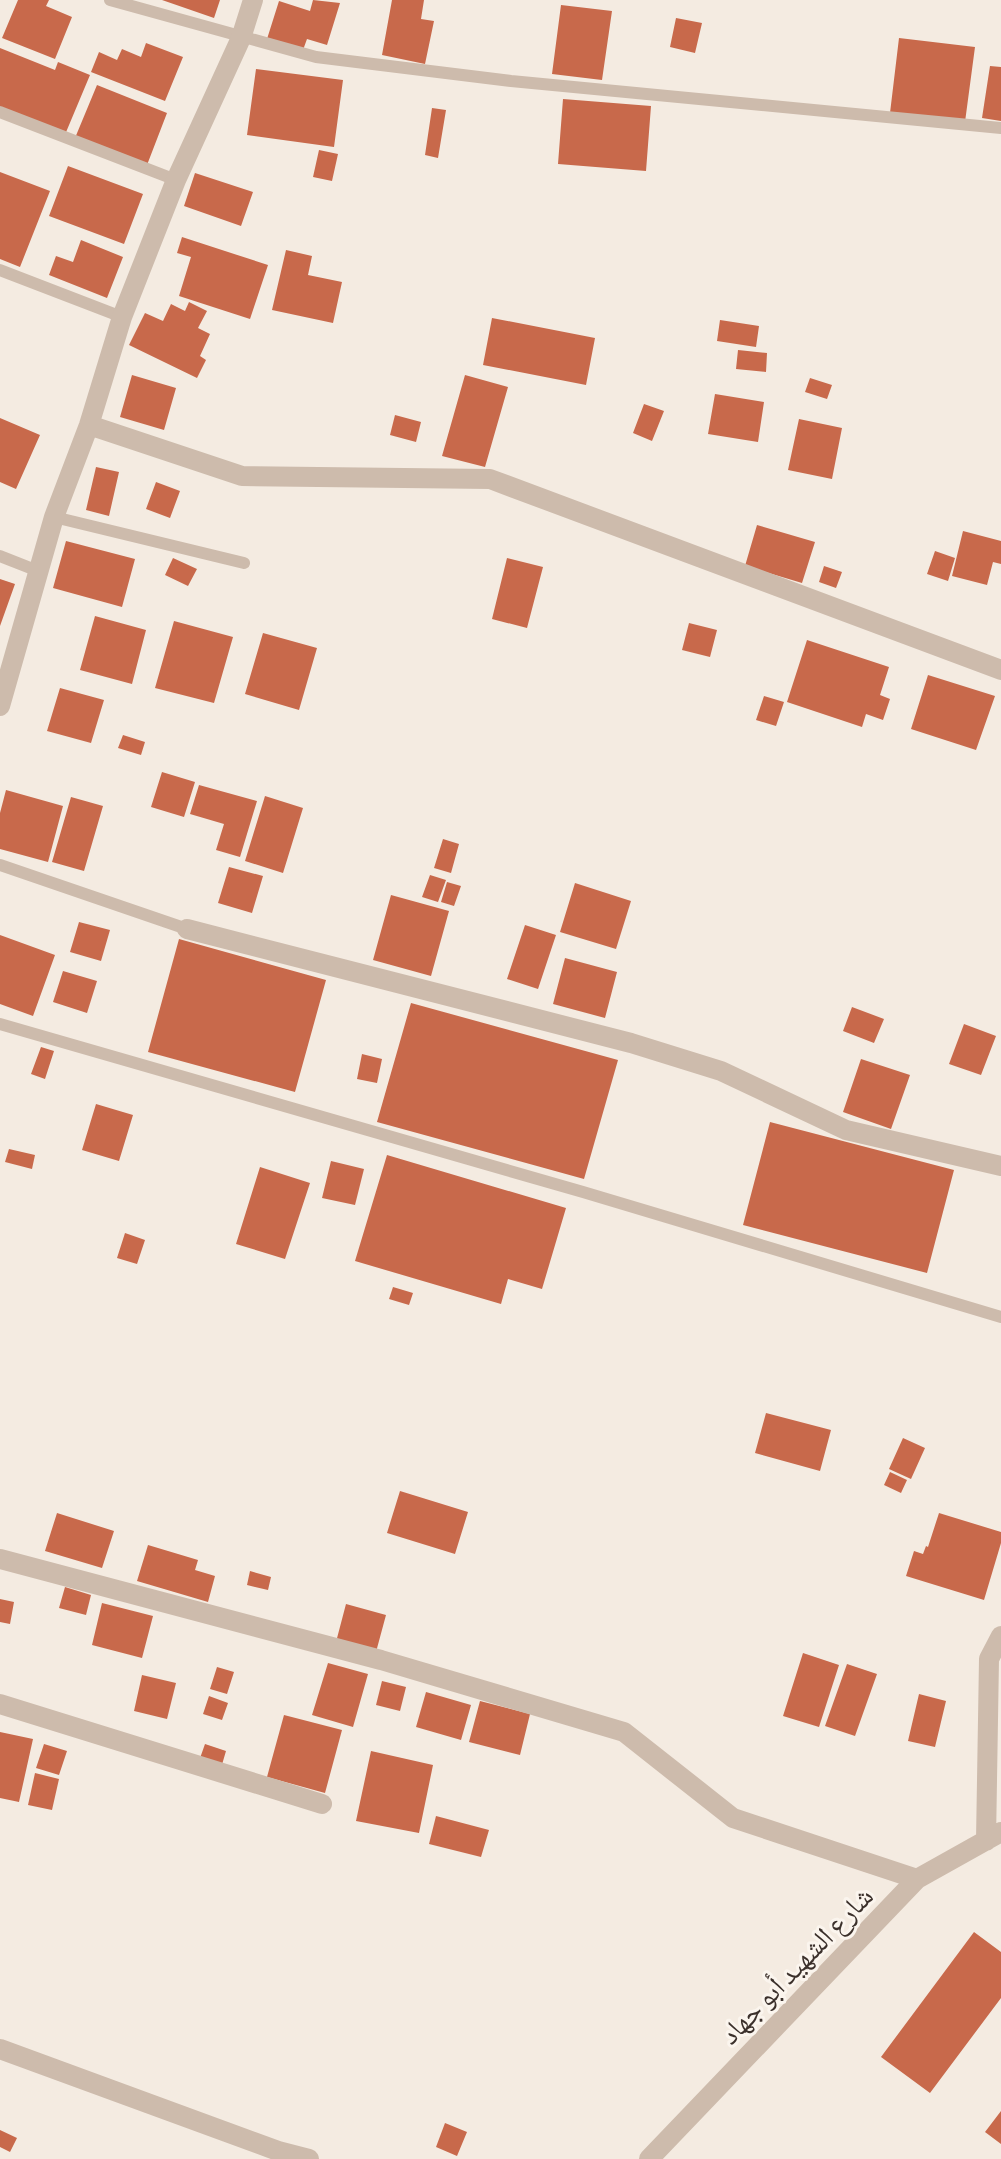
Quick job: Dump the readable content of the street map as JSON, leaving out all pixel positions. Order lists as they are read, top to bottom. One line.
{"streets":{"street":["شارع الشهيد أبو جهاد"]}}
